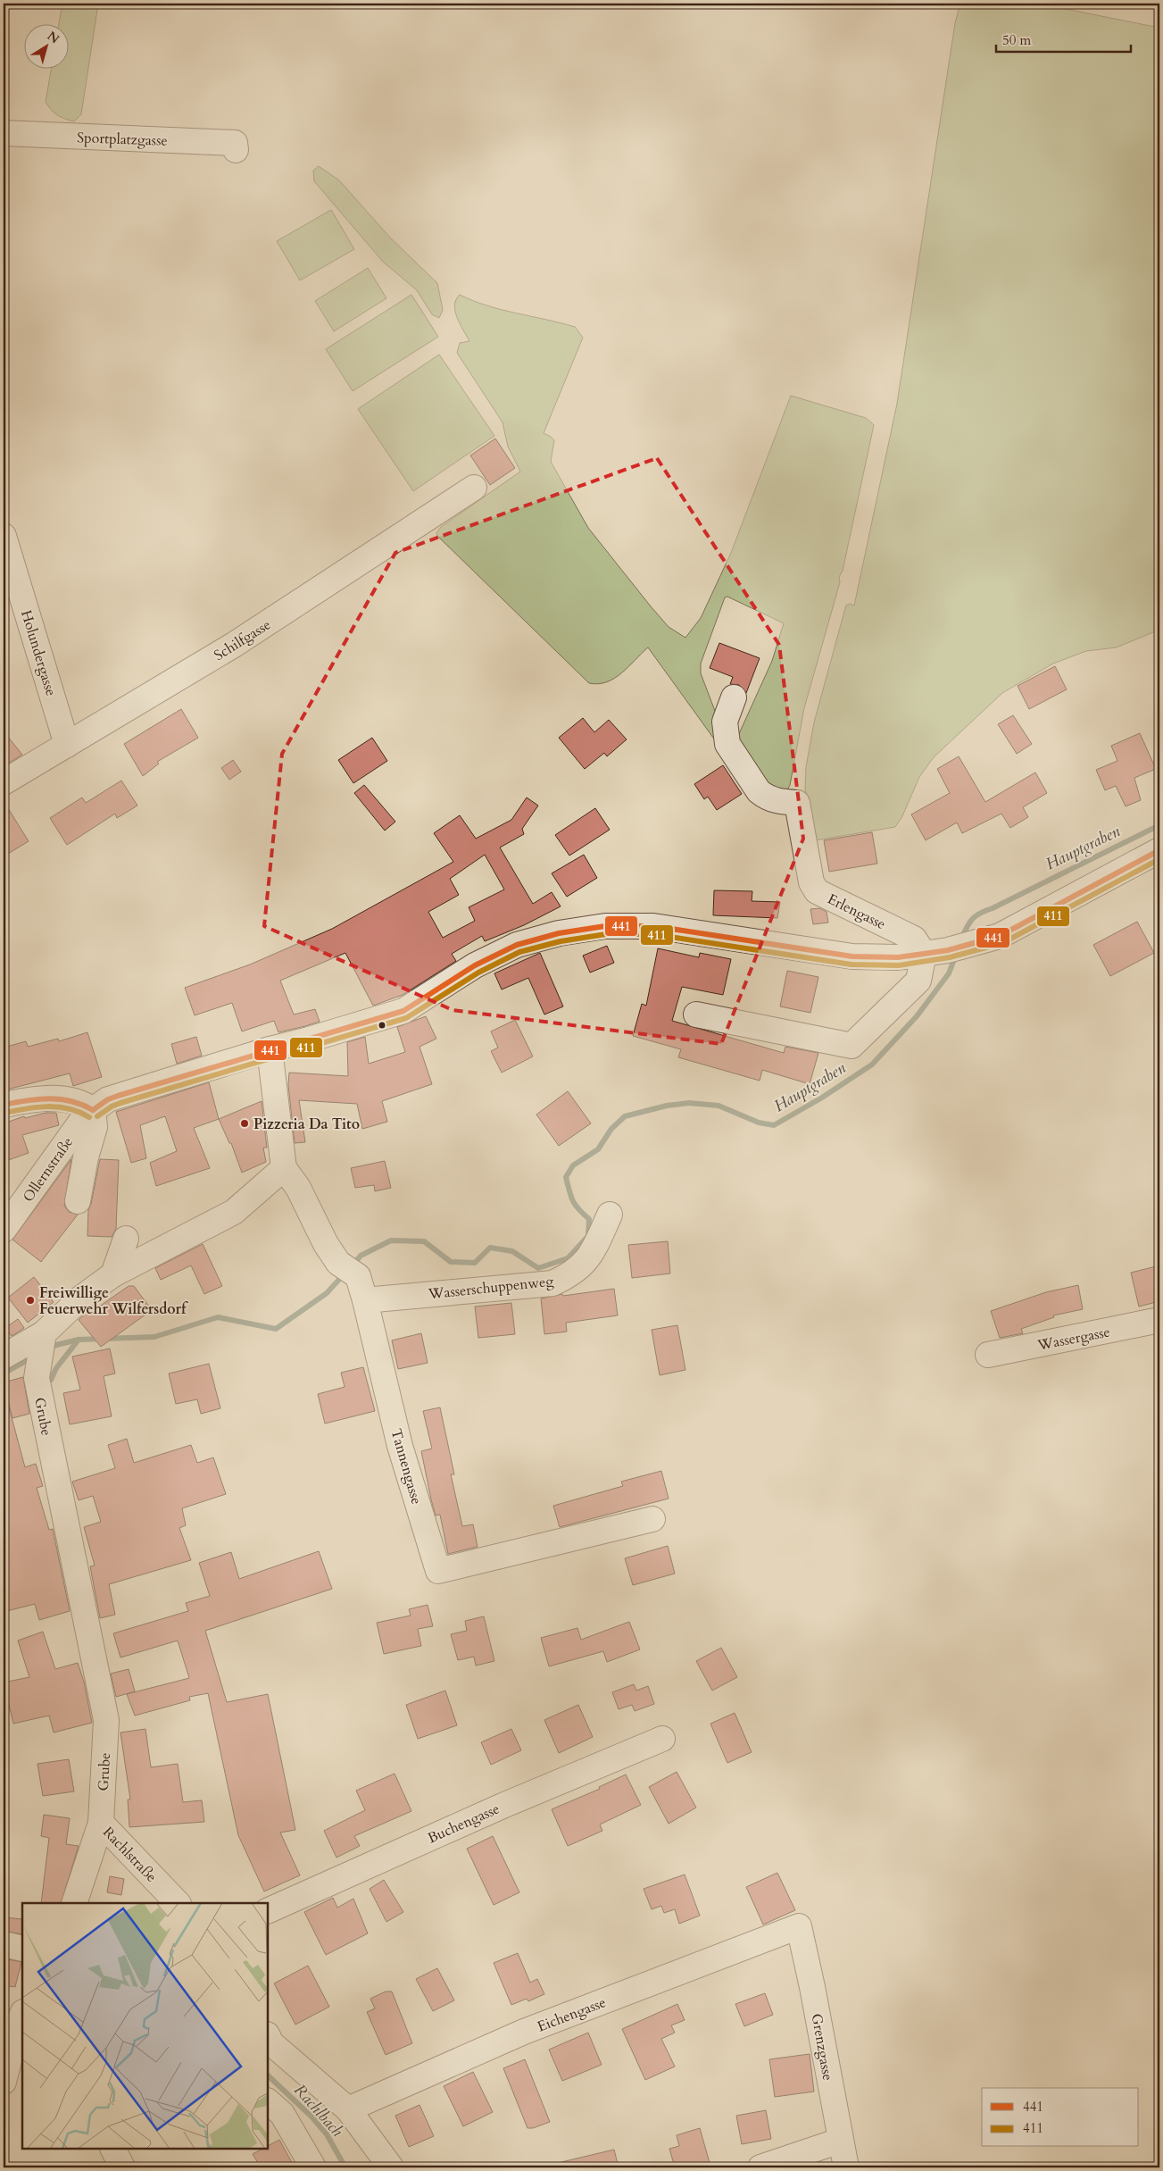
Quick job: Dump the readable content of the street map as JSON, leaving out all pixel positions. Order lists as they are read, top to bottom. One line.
{"streets":{"street":["Sportplatzgasse","Schilfgasse","Holundergasse","Erlengasse","Ollernstraße","Wasserschuppenweg","Wassergasse","Grube","Tannengasse","Buchengasse","Rachlstraße","Eichengasse","Grenzgasse"]},"crossings":[["Schilfgasse","Holundergasse"],["Erlengasse","Ollernstraße"],["Wasserschuppenweg","Tannengasse"],["Grube","Rachlstraße"],["Eichengasse","Grenzgasse"]],"water":["Hauptgraben","Rachlbach"],"places":["Pizzeria Da Tito","Freiwillige Feuerwehr Wilfersdorf"],"lines":["transit line 441","transit line 411"],"legend":["441","411"],"scale_bar":"50 m","north":"top right"}
